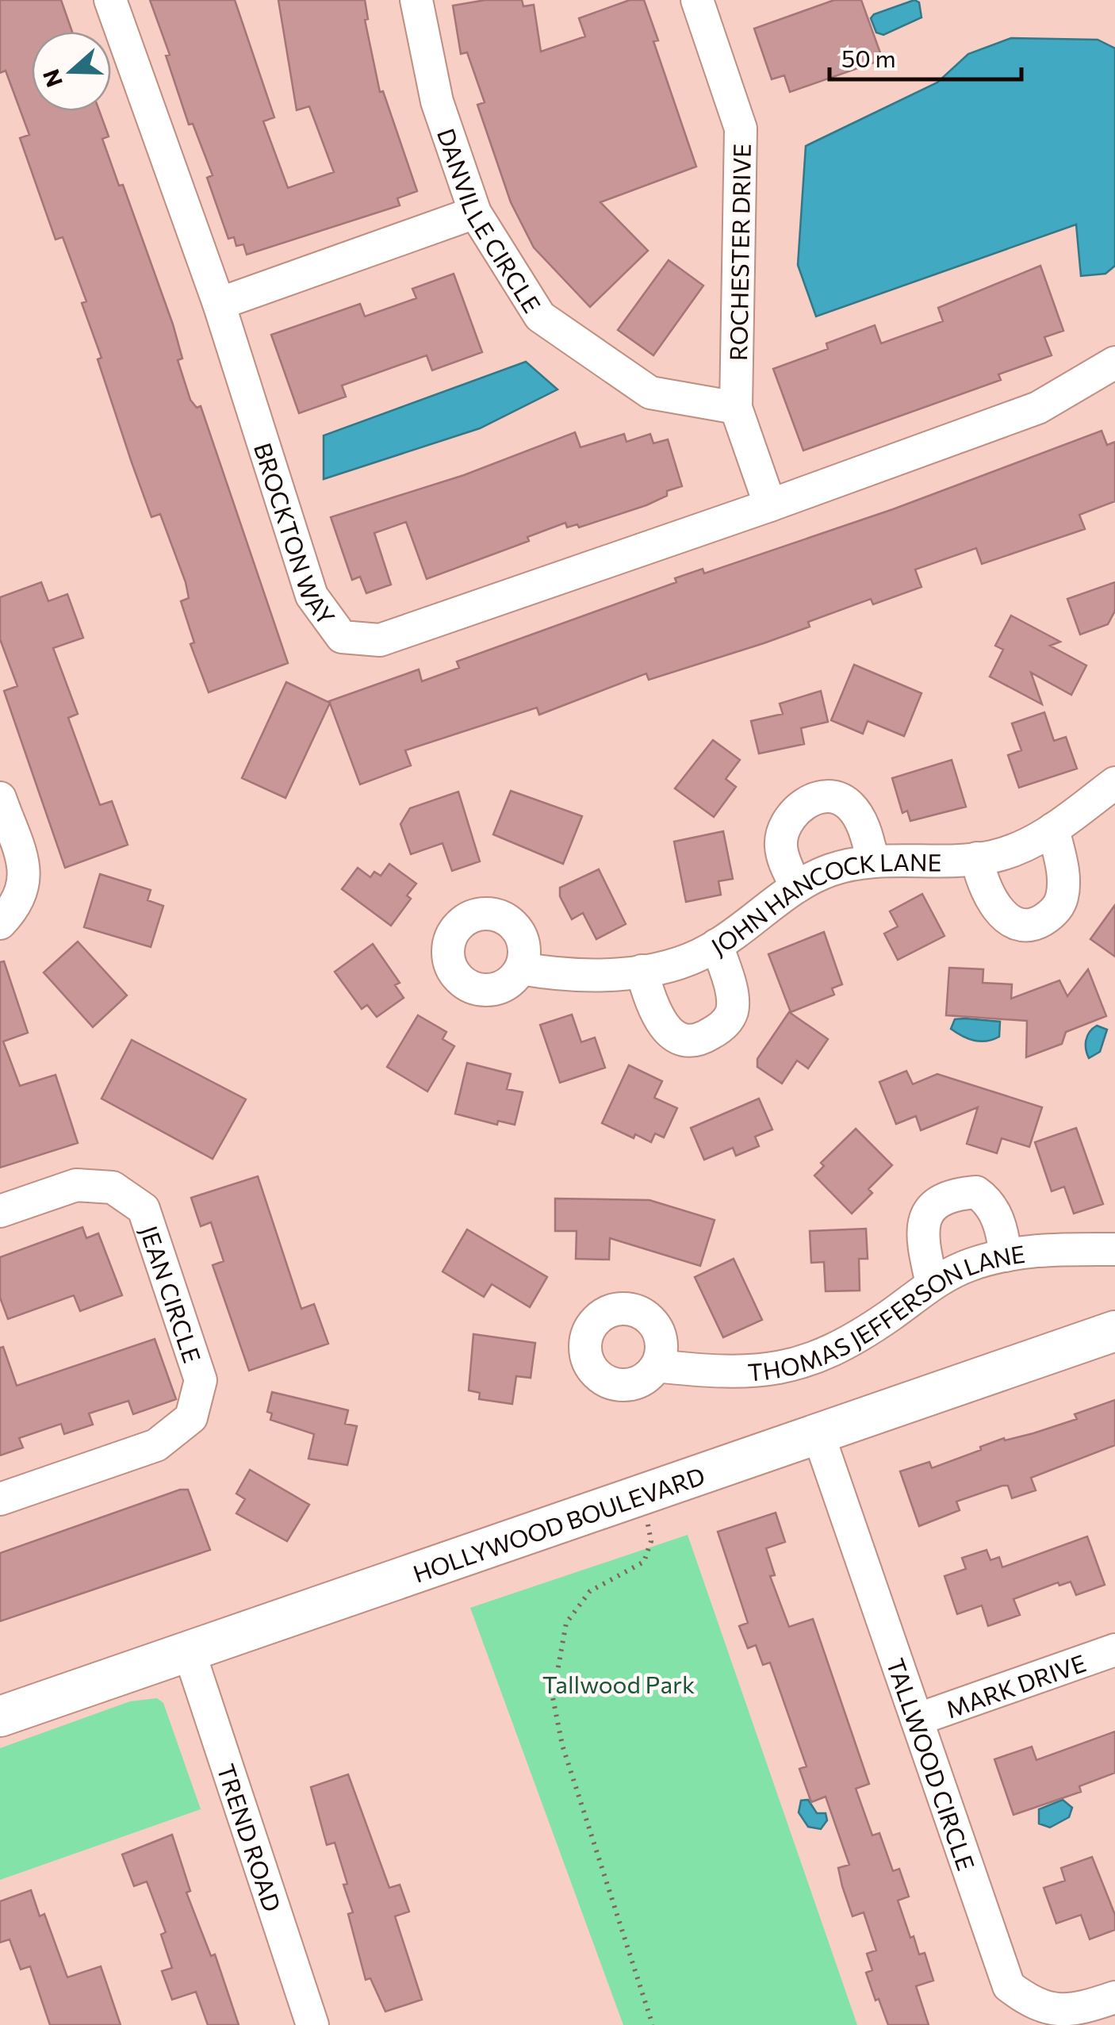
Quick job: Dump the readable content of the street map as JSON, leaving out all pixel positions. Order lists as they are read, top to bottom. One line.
{"streets":{"street":["DANVILLE CIRCLE","ROCHESTER DRIVE","BROCKTON WAY","JOHN HANCOCK LANE","JEAN CIRCLE","THOMAS JEFFERSON LANE","HOLLYWOOD BOULEVARD","MARK DRIVE","TALLWOOD CIRCLE","TREND ROAD"]},"crossings":[["DANVILLE CIRCLE","ROCHESTER DRIVE"],["ROCHESTER DRIVE","BROCKTON WAY"],["HOLLYWOOD BOULEVARD","TALLWOOD CIRCLE"],["HOLLYWOOD BOULEVARD","TREND ROAD"],["MARK DRIVE","TALLWOOD CIRCLE"]],"parks":["Tallwood Park"],"scale_bar":"50 m","north":"left"}
